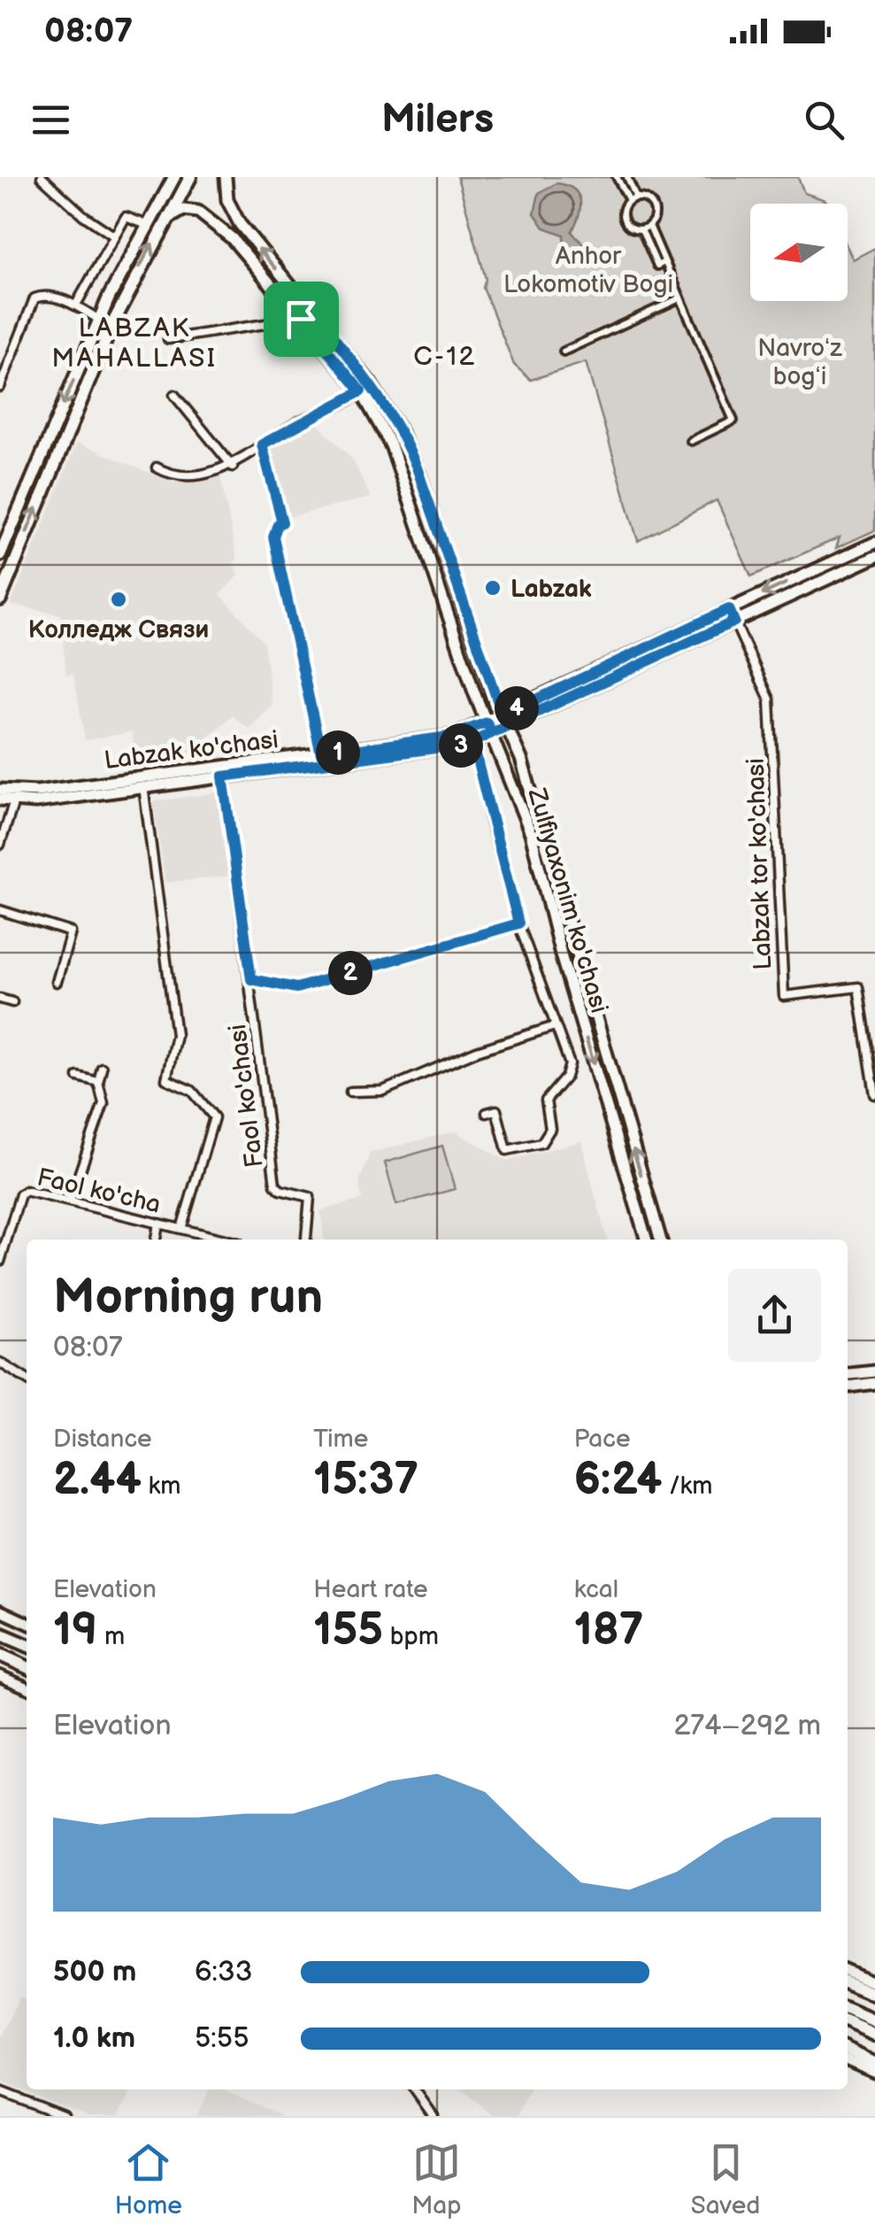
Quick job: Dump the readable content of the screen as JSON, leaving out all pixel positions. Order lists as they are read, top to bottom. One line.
{"streets":{"main road":["Labzak ko'chasi","Zulfiyaxonim ko'chasi"],"street":["Labzak tor ko'chasi","Faol ko'chasi","Faol ko'cha"]},"crossings":[["Labzak ko'chasi","Labzak tor ko'chasi"],["Labzak ko'chasi","Zulfiyaxonim ko'chasi"],["Labzak ko'chasi","Faol ko'chasi"],["Faol ko'chasi","Faol ko'cha"]],"districts":["LABZAK MAHALLASI","C-12"],"parks":["Anhor Lokomotiv Bogi","Navroʻz bogʻi"],"places":["Labzak","Колледж Связи"],"north":"left","page":{"status":"08:07","header":"Milers","pins":["4","3","1","2"],"heading":["Morning run","08:07"],"stats":[["Distance","2.44 km"],["Time","15:37"],["Pace","6:24 /km"],["Elevation","19 m"],["Heart rate","155 bpm"],["kcal","187"]],"chart":["Elevation","274–292 m"],"list":[{"name":"500 m","note":"6:33"},{"name":"1.0 km","note":"5:55"}],"tabs":["Home","Map","Saved"]}}
